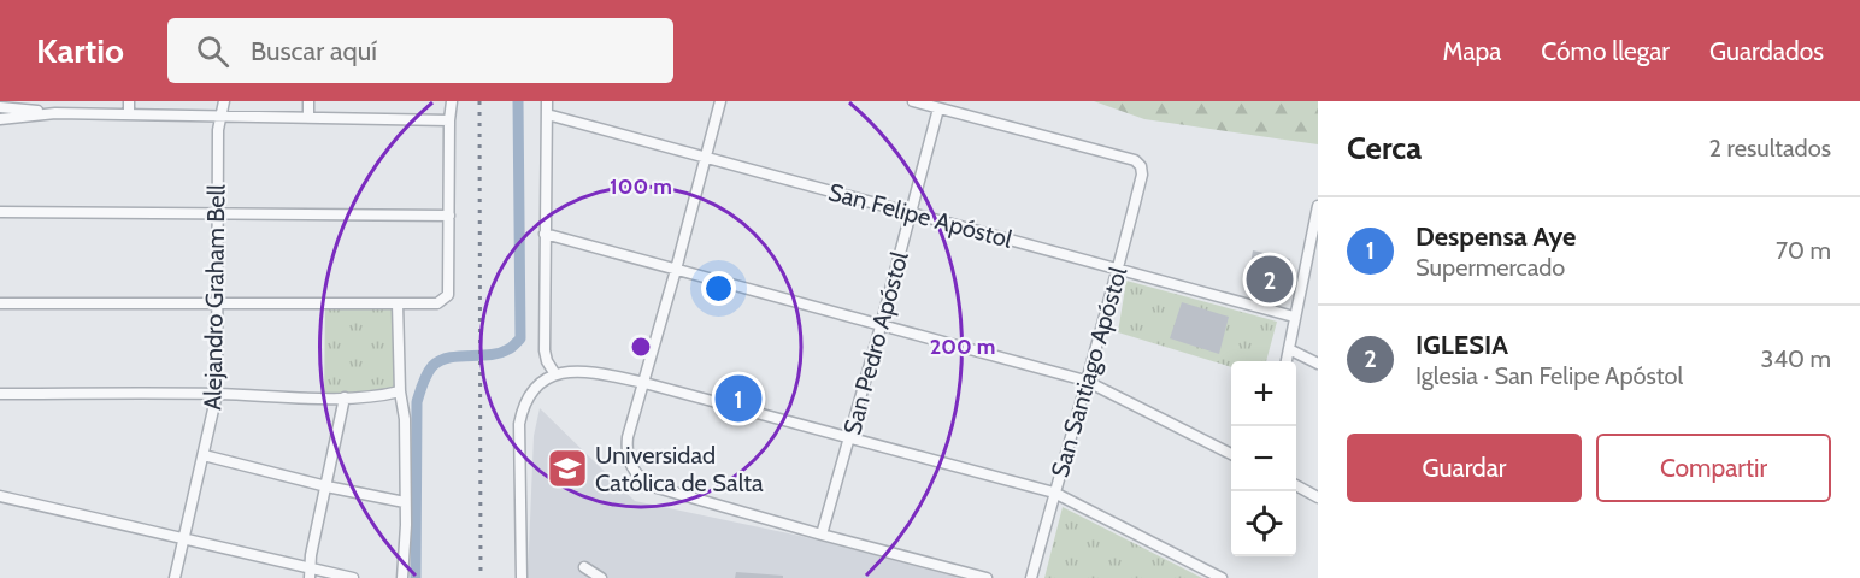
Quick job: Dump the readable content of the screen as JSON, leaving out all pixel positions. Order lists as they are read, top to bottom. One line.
{"streets":{"street":["San Felipe Apóstol","Alejandro Graham Bell","San Pedro Apóstol","San Santiago Apóstol"]},"crossings":[["San Felipe Apóstol","San Pedro Apóstol"],["San Felipe Apóstol","San Santiago Apóstol"],["San Pedro Apóstol","San Santiago Apóstol"]],"places":{"school or university":["Universidad Católica de Salta"]},"page":{"header":"Kartio","search":"Buscar aquí","nav":["Mapa","Cómo llegar","Guardados"],"heading":["Cerca","2 resultados"],"list":[{"mark":"1","name":"Despensa Aye","note":"Supermercado","value":"70 m"},{"mark":"2","name":"IGLESIA","note":"Iglesia · San Felipe Apóstol","value":"340 m"}],"pins":["2","1"],"map_buttons":["+","−"],"buttons":["Guardar","Compartir"]},"rings":["100 m","200 m"]}
